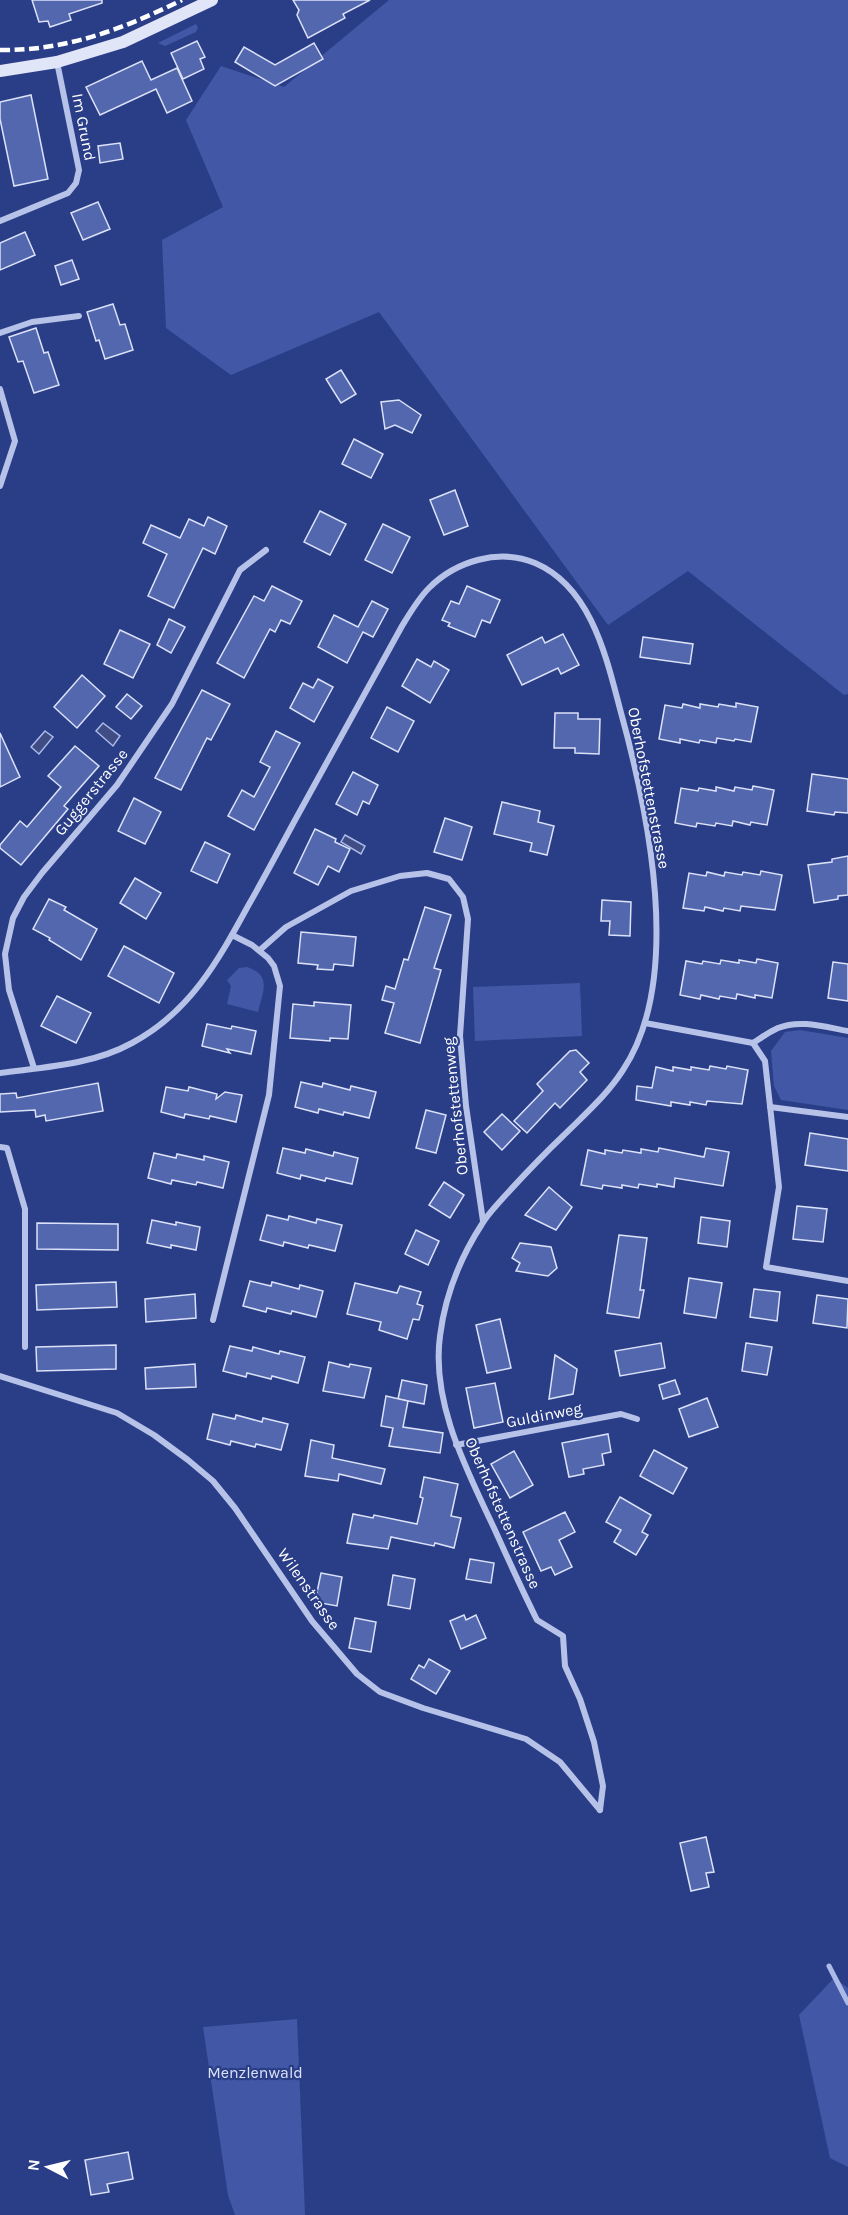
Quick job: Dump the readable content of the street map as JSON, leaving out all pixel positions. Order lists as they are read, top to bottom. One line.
{"streets":{"street":["Im Grund","Oberhofstettenstrasse","Guggerstrasse","Oberhofstettenweg","Guldinweg","Wilenstrasse"]},"crossings":[["Oberhofstettenstrasse","Guggerstrasse"],["Oberhofstettenstrasse","Oberhofstettenweg"],["Oberhofstettenstrasse","Guldinweg"],["Oberhofstettenstrasse","Wilenstrasse"]],"parks":["Menzlenwald"],"north":"left"}
